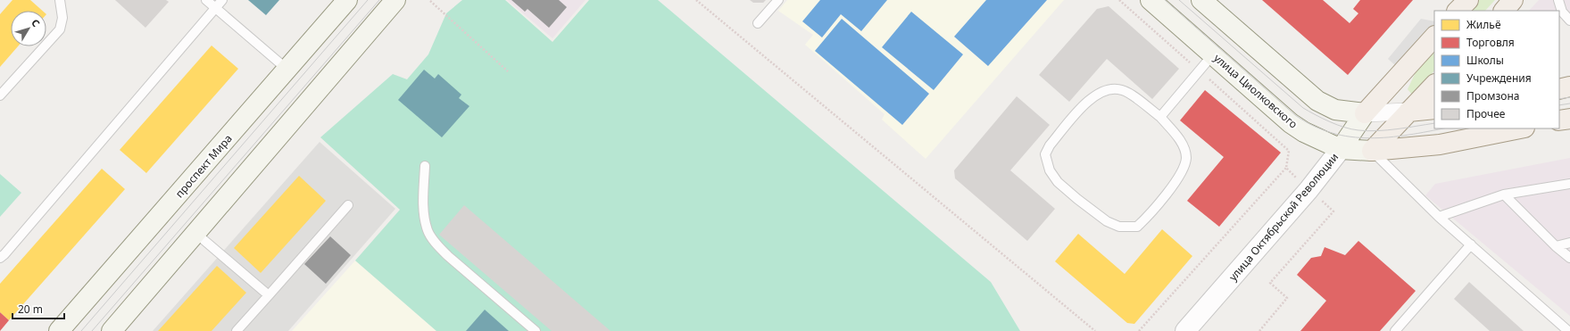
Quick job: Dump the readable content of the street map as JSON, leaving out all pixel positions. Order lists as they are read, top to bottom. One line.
{"streets":{"main road":["улица Циолковского","проспект Мира","улица Октябрьской Революции"]},"crossings":[["улица Циолковского","улица Октябрьской Революции"]],"legend":["Жильё","Торговля","Школы","Учреждения","Промзона","Прочее"],"scale_bar":"20 m","north":"top right"}
